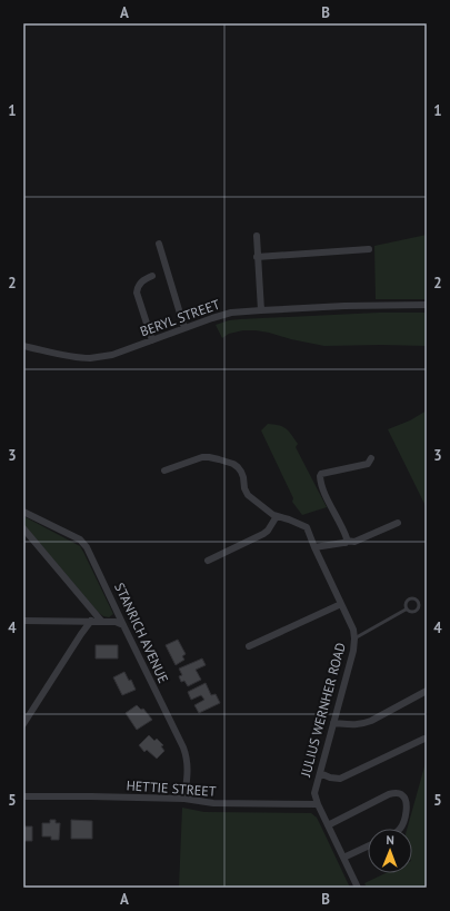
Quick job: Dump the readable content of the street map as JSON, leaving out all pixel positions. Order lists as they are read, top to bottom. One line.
{"streets":{"street":["BERYL STREET","STANRICH AVENUE","JULIUS WERNHER ROAD","HETTIE STREET"]},"crossings":[["STANRICH AVENUE","HETTIE STREET"],["JULIUS WERNHER ROAD","HETTIE STREET"]],"north":"top","grid":{"columns":["A","B"],"rows":["1","2","3","4","5"]}}
